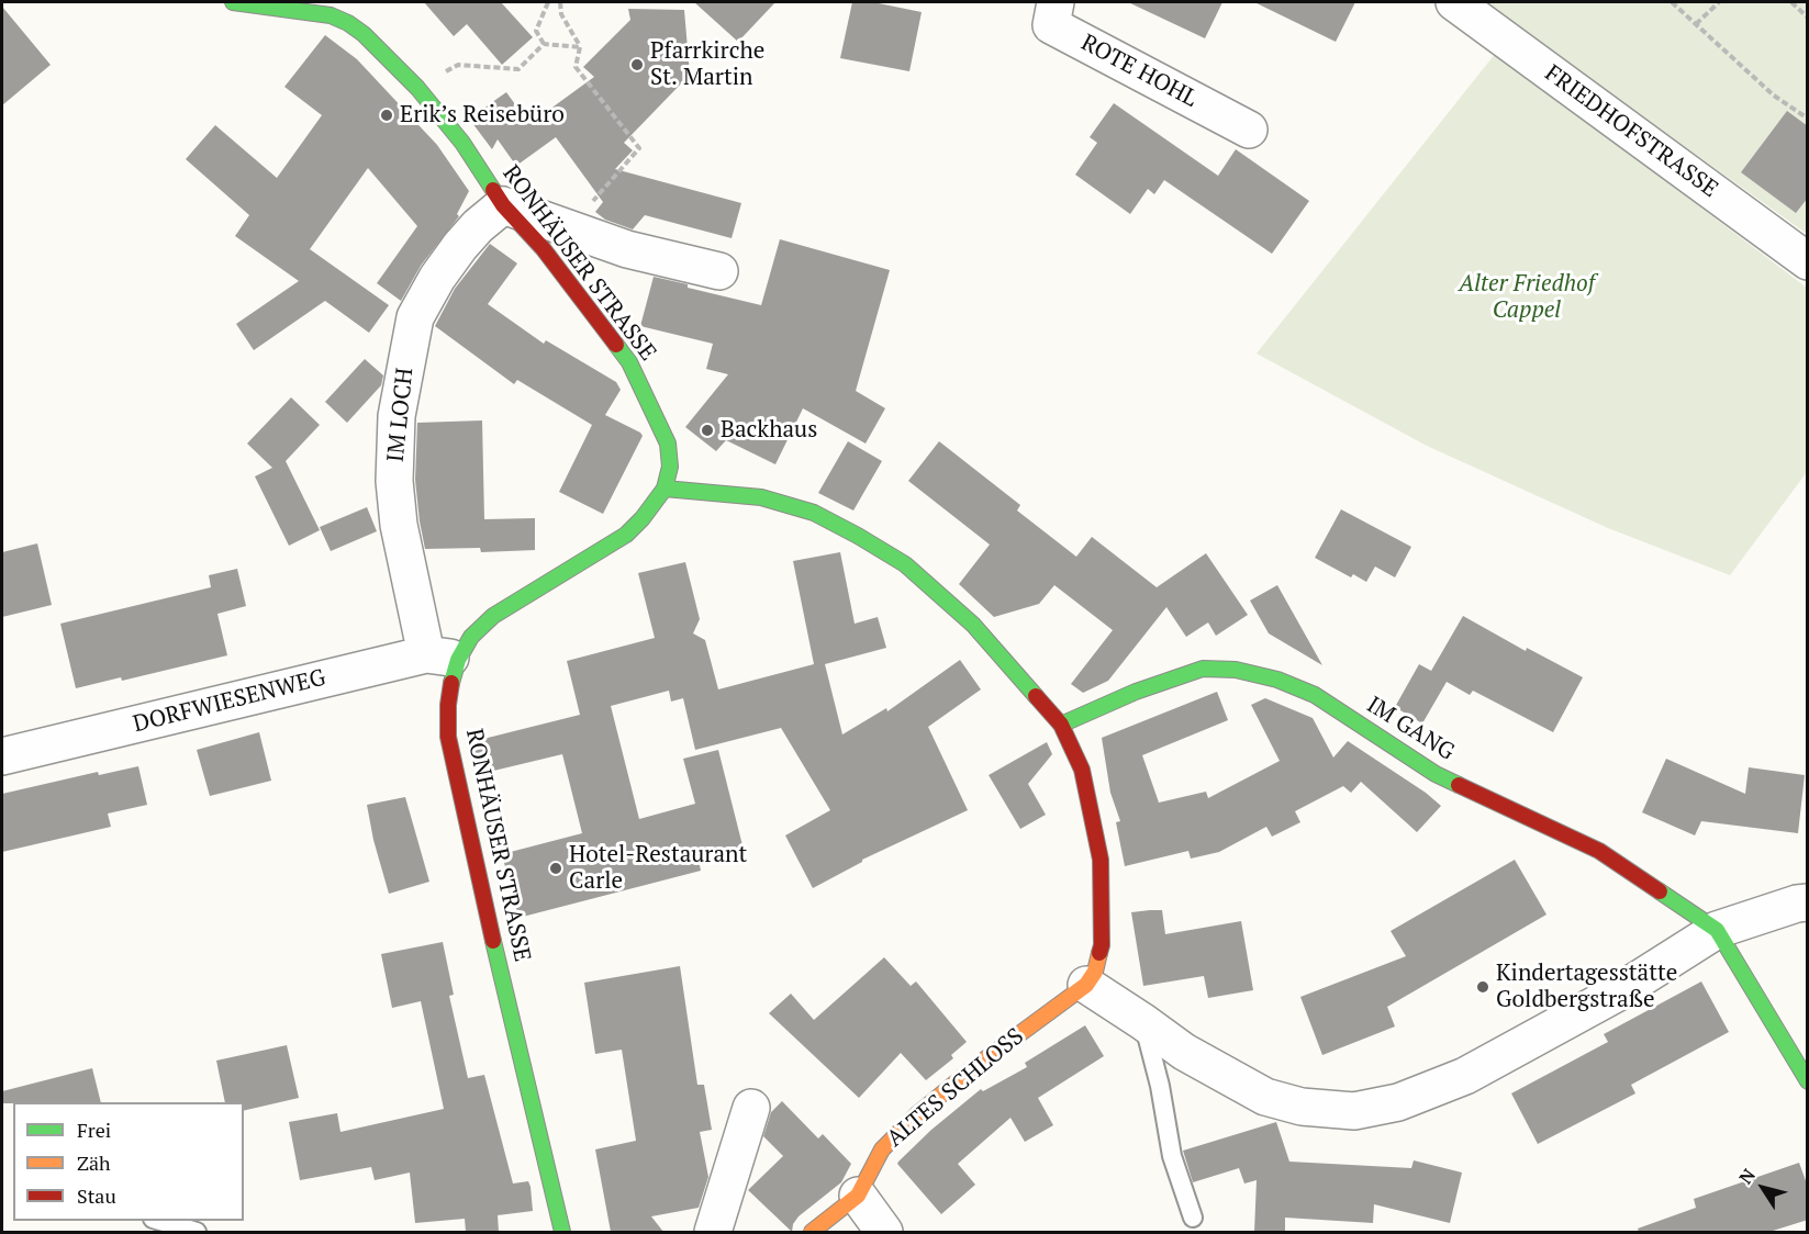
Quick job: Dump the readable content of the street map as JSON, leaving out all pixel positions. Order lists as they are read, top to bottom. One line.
{"streets":{"street":["ROTE HOHL","FRIEDHOFSTRASSE","RONHÄUSER STRASSE","IM LOCH","DORFWIESENWEG","IM GANG","ALTES SCHLOSS"]},"crossings":[["RONHÄUSER STRASSE","IM LOCH"],["RONHÄUSER STRASSE","DORFWIESENWEG"],["IM LOCH","DORFWIESENWEG"]],"parks":["Alter Friedhof Cappel"],"places":["Pfarrkirche St. Martin","Erik’s Reisebüro","Backhaus","Hotel-Restaurant Carle","Kindertagesstätte Goldbergstraße"],"legend":["Frei","Zäh","Stau"],"north":"top left"}
